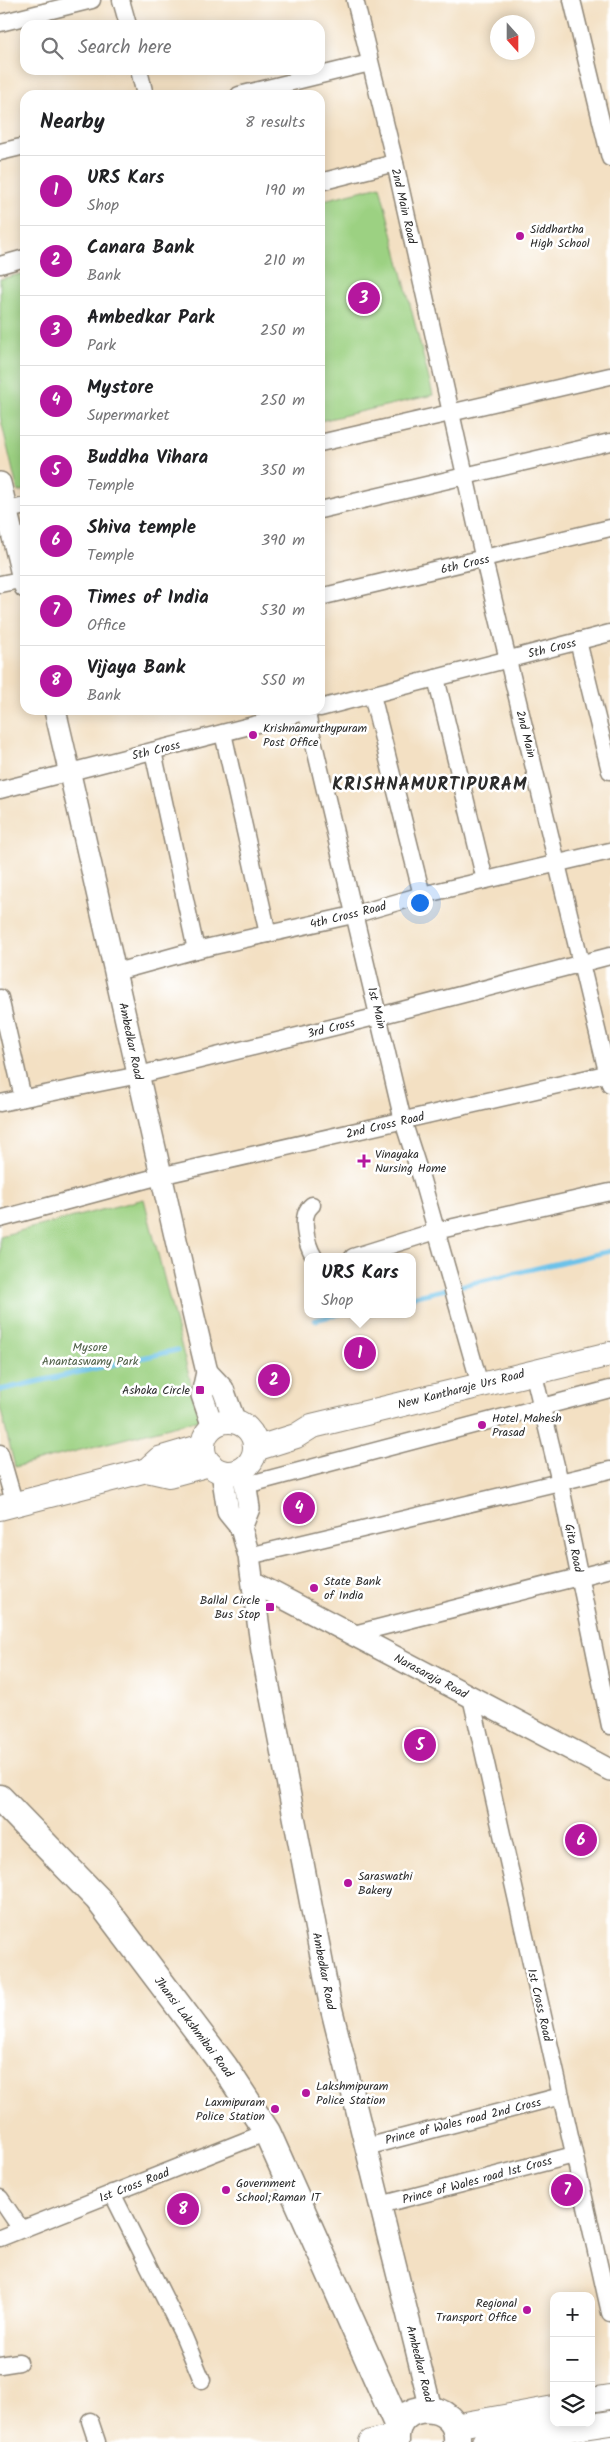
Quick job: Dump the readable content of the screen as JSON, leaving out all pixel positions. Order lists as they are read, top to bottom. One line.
{"streets":{"main road":["New Kantharaje Urs Road","Jhansi Lakshmibai Road"],"street":["2nd Main Road","6th Cross","5th Cross","2nd Main","4th Cross Road","1st Main","3rd Cross","Ambedkar Road","2nd Cross Road","Gita Road","Narasaraja Road","1st Cross Road","Prince of Wales road 2nd Cross","Prince of Wales road 1st Cross"]},"crossings":[["2nd Main Road","2nd Main"],["6th Cross","2nd Main"],["5th Cross","2nd Main"],["5th Cross","Ambedkar Road"],["2nd Main","4th Cross Road"],["2nd Main","3rd Cross"],["2nd Main","2nd Cross Road"],["4th Cross Road","1st Main"],["4th Cross Road","Ambedkar Road"],["1st Main","3rd Cross"],["1st Main","2nd Cross Road"],["1st Main","New Kantharaje Urs Road"],["3rd Cross","Ambedkar Road"],["Ambedkar Road","2nd Cross Road"],["Ambedkar Road","New Kantharaje Urs Road"],["Ambedkar Road","Narasaraja Road"],["Ambedkar Road","Prince of Wales road 2nd Cross"],["Ambedkar Road","Prince of Wales road 1st Cross"],["New Kantharaje Urs Road","Gita Road"],["Narasaraja Road","1st Cross Road"],["1st Cross Road","Jhansi Lakshmibai Road"],["1st Cross Road","Prince of Wales road 2nd Cross"],["1st Cross Road","Prince of Wales road 1st Cross"]],"districts":["KRISHNAMURTIPURAM"],"parks":["Mysore Anantaswamy Park"],"places":{"other":["Siddhartha High School","Krishnamurthypuram Post Office","Hotel Mahesh Prasad","State Bank of India","Saraswathi Bakery","Lakshmipuram Police Station","Laxmipuram Police Station","Government School;Raman IT","Regional Transport Office"],"health":["Vinayaka Nursing Home"],"transit":["Ashoka Circle","Ballal Circle Bus Stop"]},"north":"bottom","page":{"search":"Search here","heading":["Nearby","8 results"],"list":[{"mark":"1","name":"URS Kars","note":"Shop","value":"190 m"},{"mark":"2","name":"Canara Bank","note":"Bank","value":"210 m"},{"mark":"3","name":"Ambedkar Park","note":"Park","value":"250 m"},{"mark":"4","name":"Mystore","note":"Supermarket","value":"250 m"},{"mark":"5","name":"Buddha Vihara","note":"Temple","value":"350 m"},{"mark":"6","name":"Shiva temple","note":"Temple","value":"390 m"},{"mark":"7","name":"Times of India","note":"Office","value":"530 m"},{"mark":"8","name":"Vijaya Bank","note":"Bank","value":"550 m"}],"pins":["3","1","2","4","5","6","7","8"],"popup":["URS Kars","Shop"],"map_buttons":["+","−"]}}
